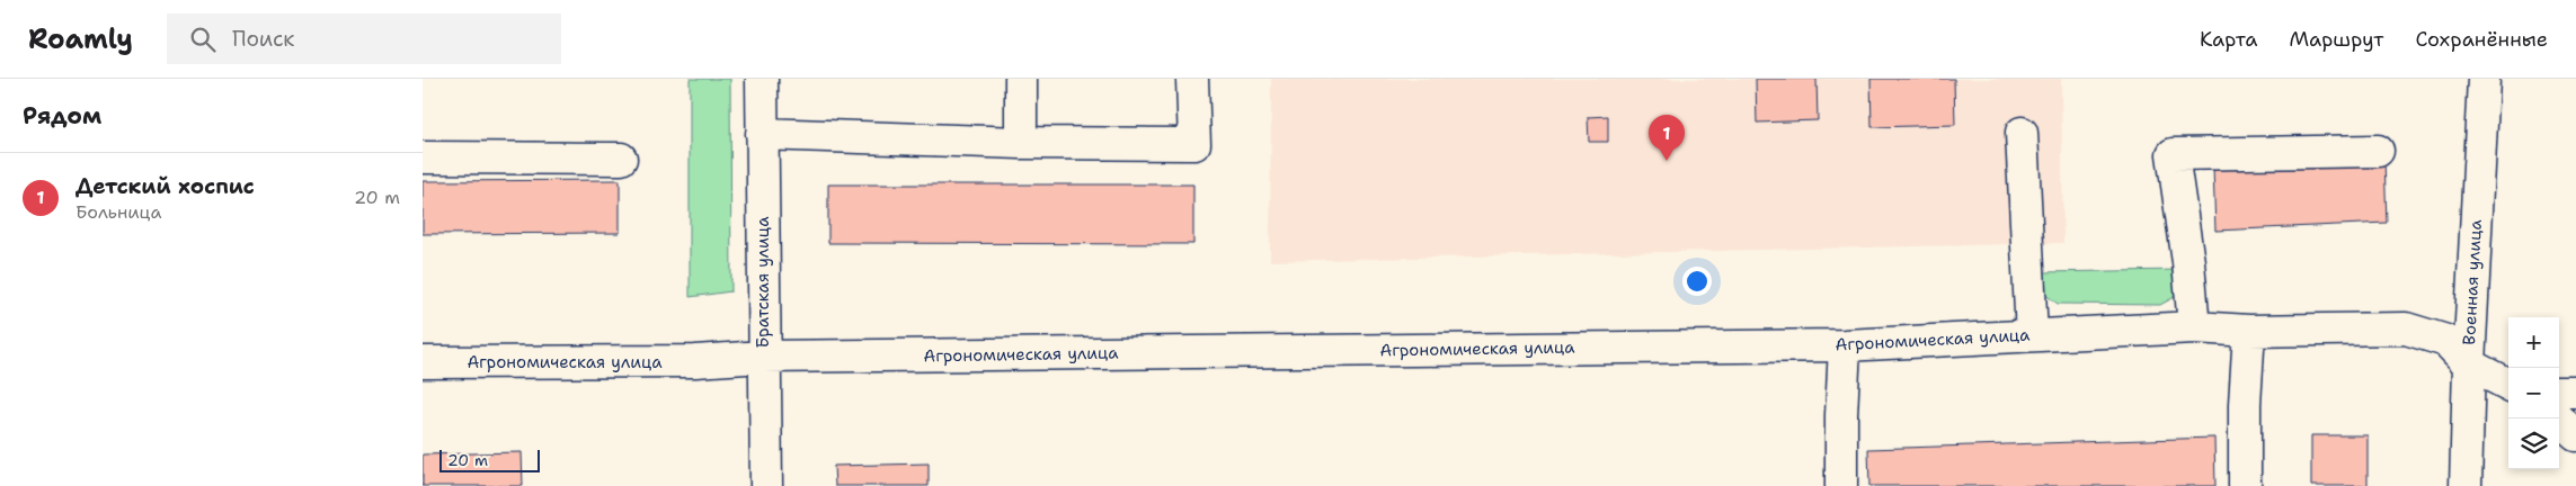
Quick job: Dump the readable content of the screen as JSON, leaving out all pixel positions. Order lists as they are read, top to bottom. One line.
{"streets":{"street":["Братская улица","Военная улица","Агрономическая улица"]},"crossings":[["Братская улица","Агрономическая улица"],["Военная улица","Агрономическая улица"]],"scale_bar":"20 m","page":{"header":"Roamly","search":"Поиск","nav":["Карта","Маршрут","Сохранённые"],"heading":"Рядом","pins":"1","list":[{"mark":"1","name":"Детский хоспис","note":"Больница","value":"20 m"}],"map_buttons":["+","−"],"scale":"20 m"}}
